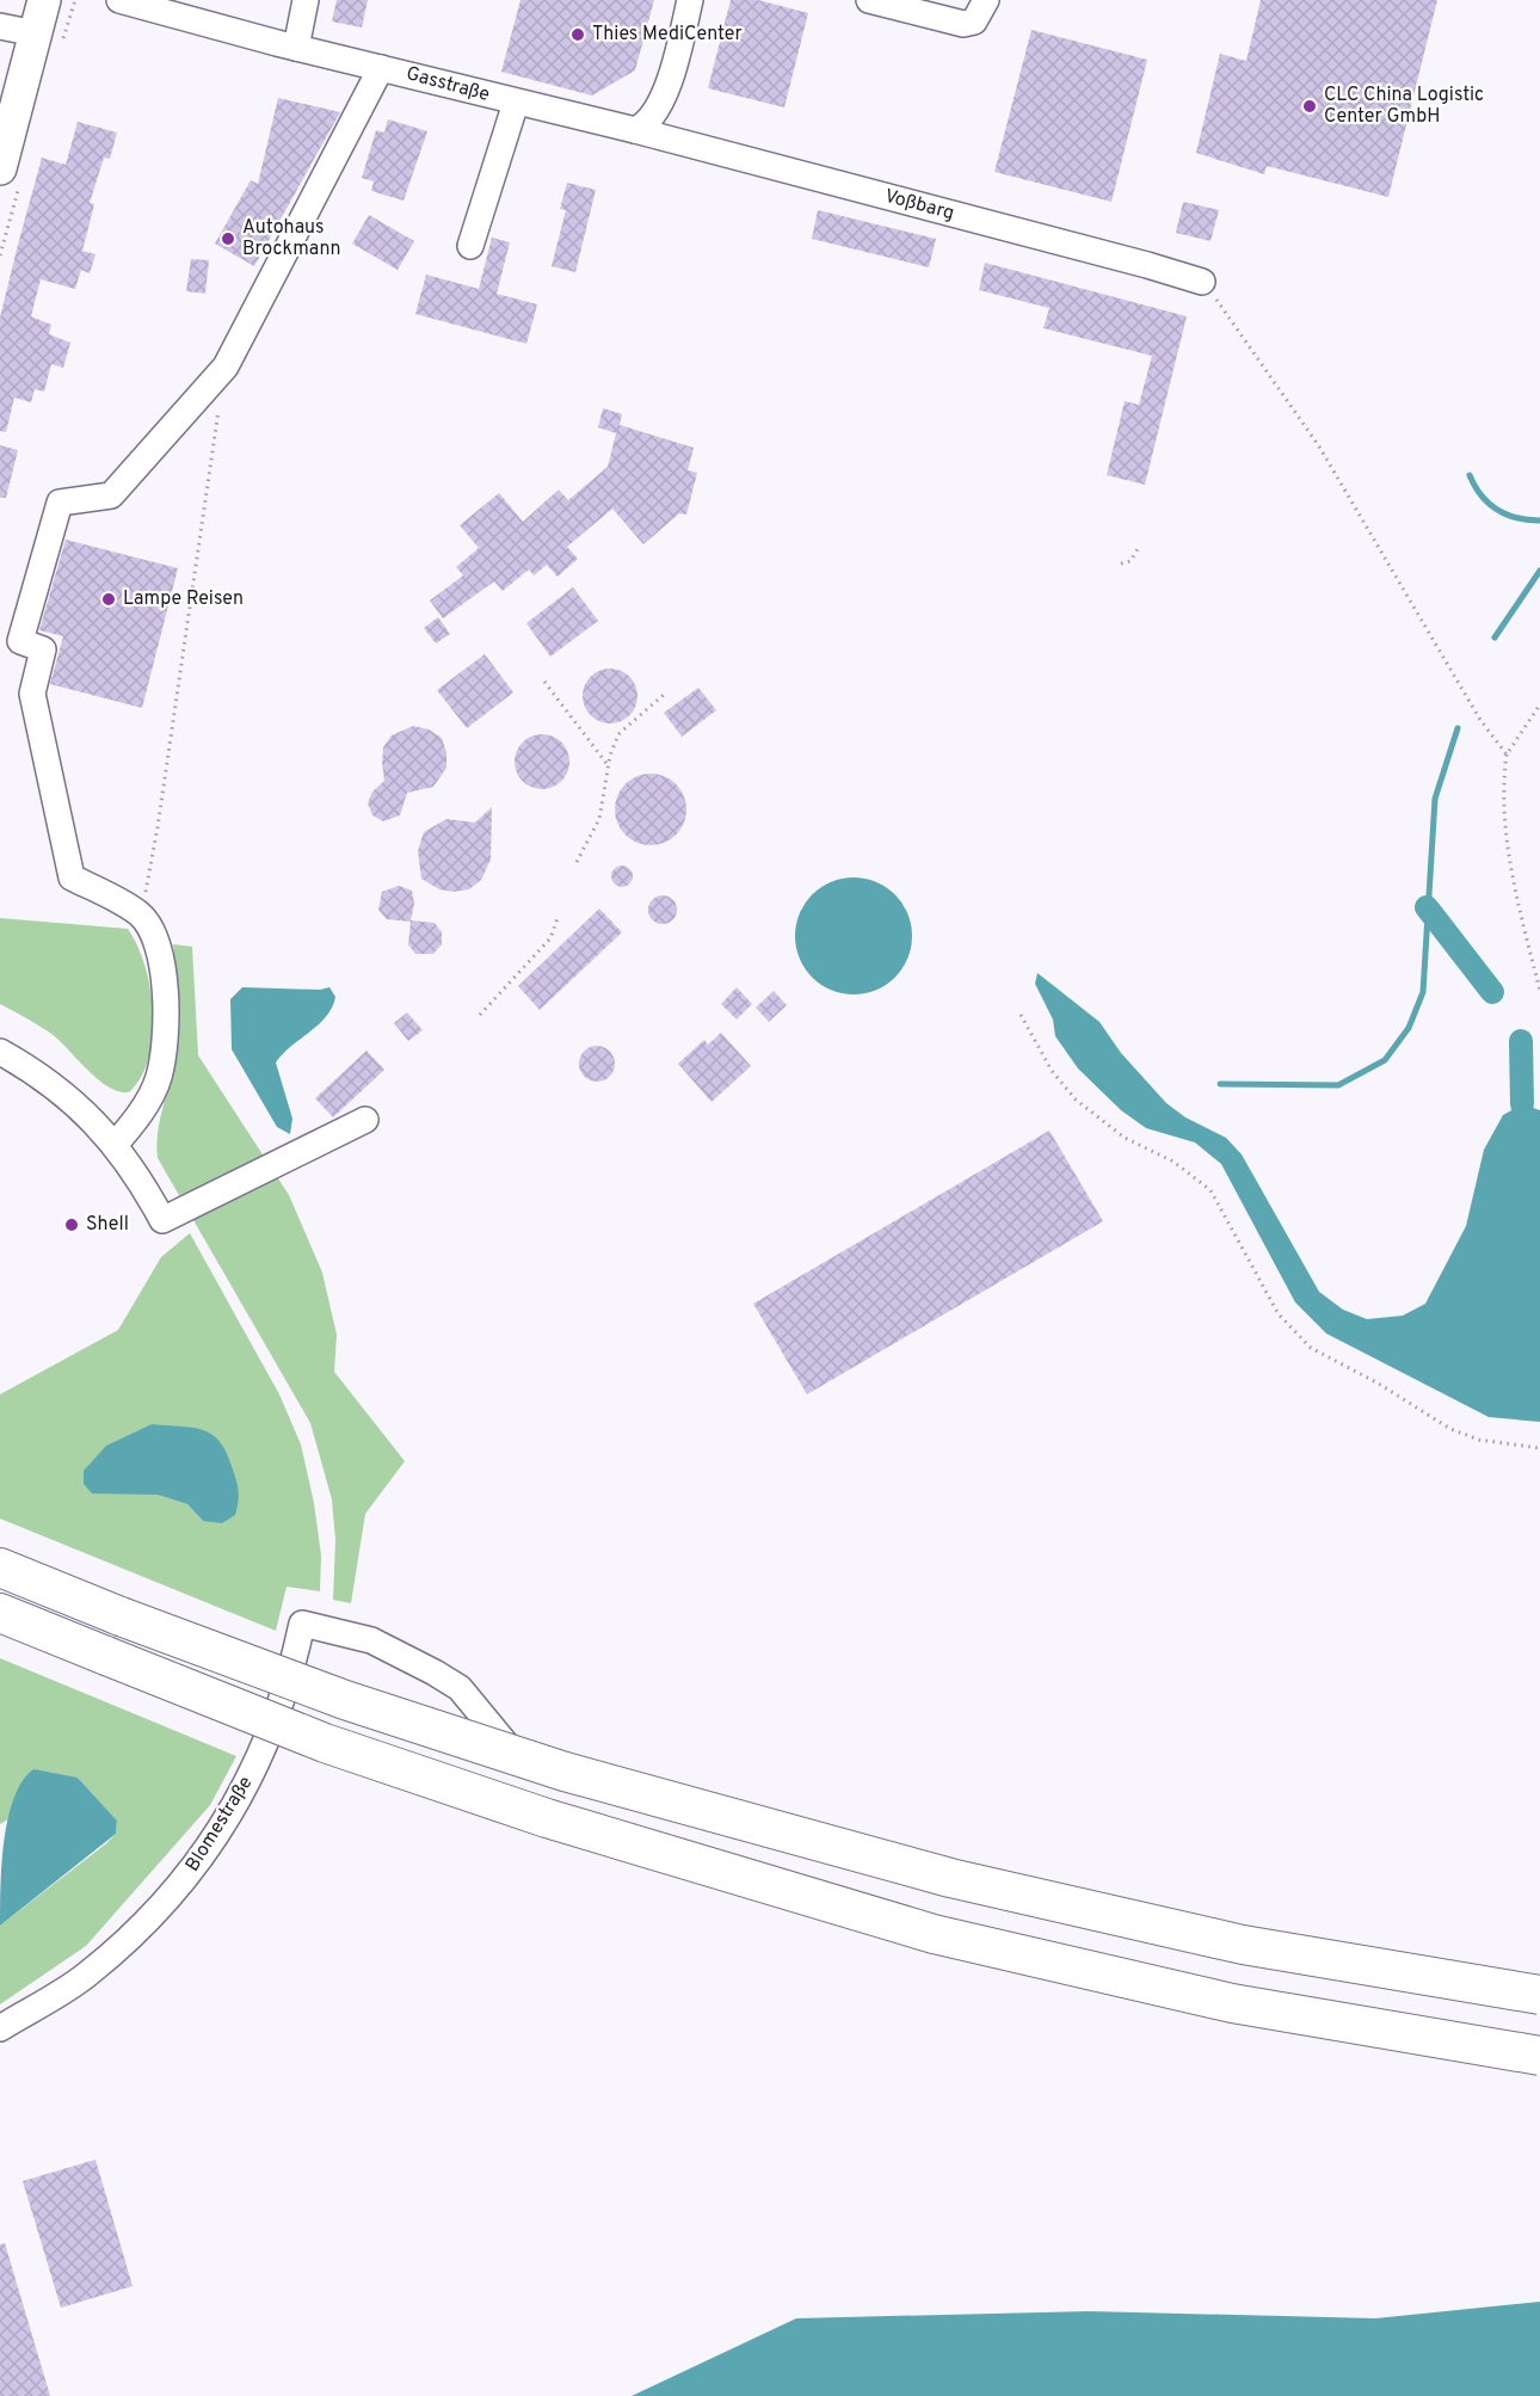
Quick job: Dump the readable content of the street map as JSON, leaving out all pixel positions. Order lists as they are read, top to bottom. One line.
{"streets":{"street":["Gasstraße","Voßbarg","Blomestraße"]},"crossings":[["Gasstraße","Voßbarg"]],"places":["Thies MediCenter","CLC China Logistic Center GmbH","Autohaus Brockmann","Lampe Reisen","Shell"]}
